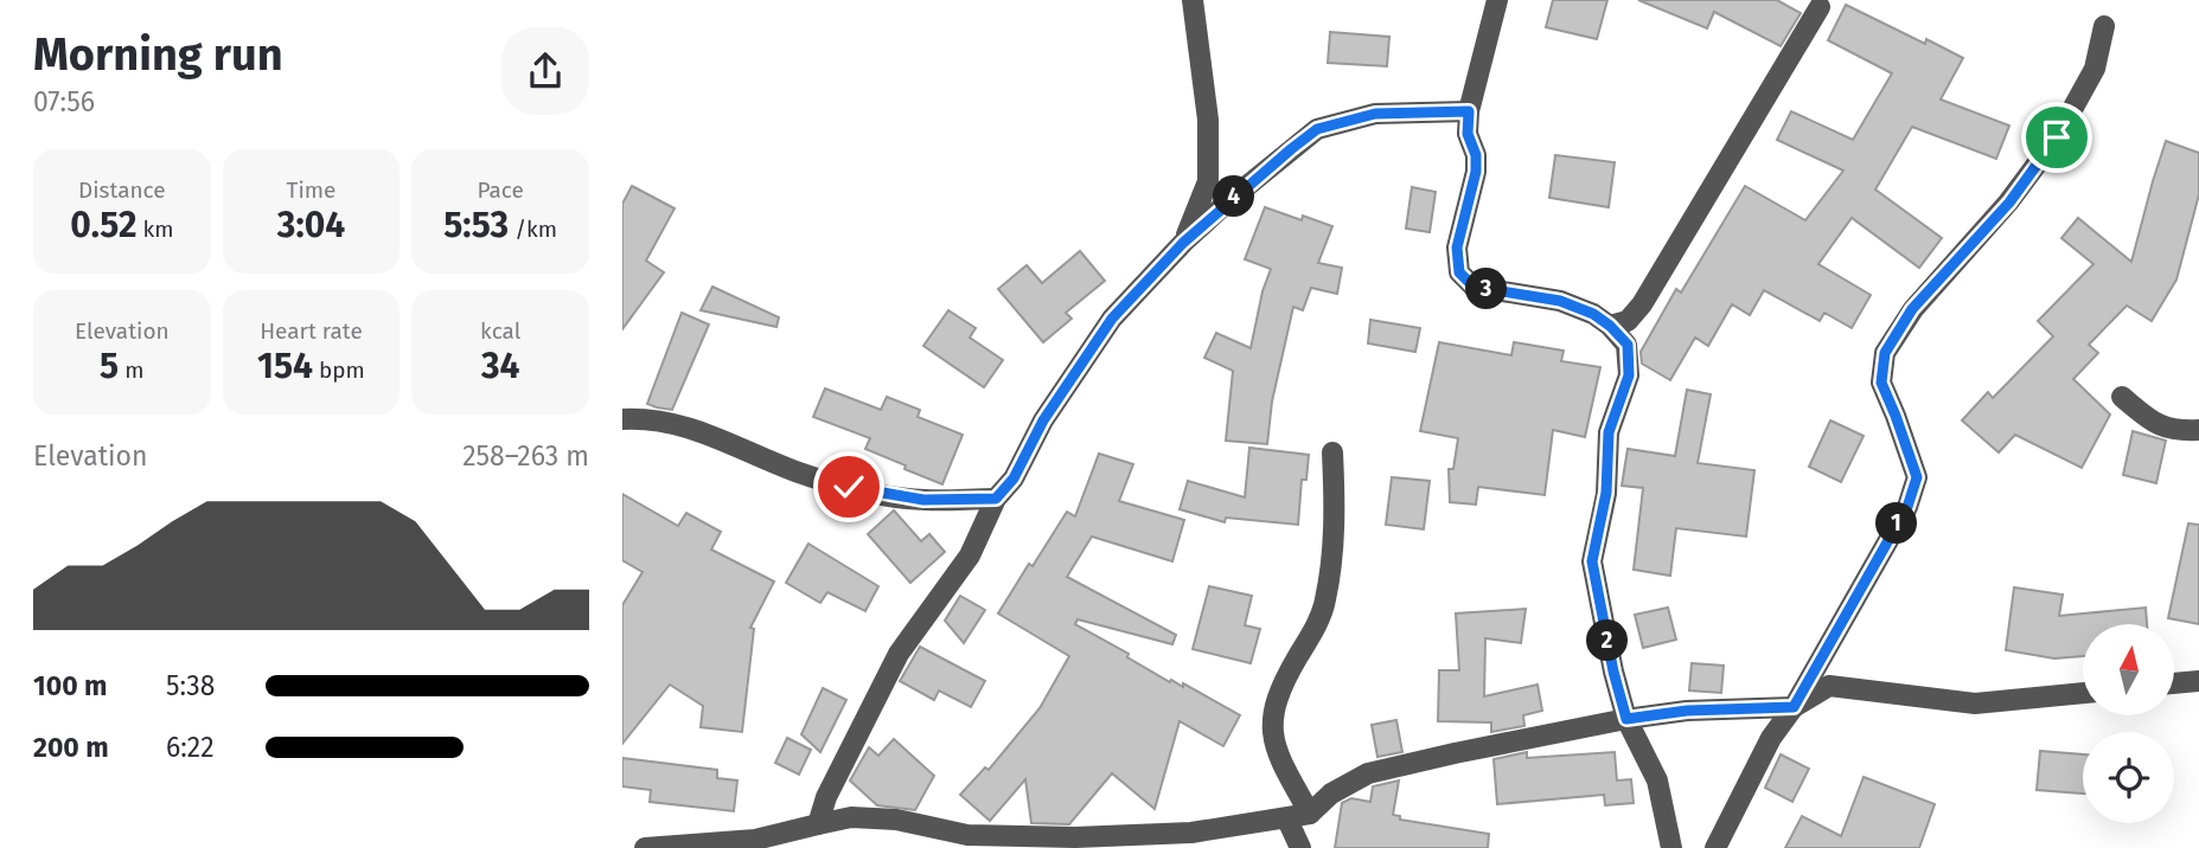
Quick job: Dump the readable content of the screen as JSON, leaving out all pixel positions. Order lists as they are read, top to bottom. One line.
{"north":"top","page":{"heading":["Morning run","07:56"],"stats":[["Distance","0.52 km"],["Time","3:04"],["Pace","5:53 /km"],["Elevation","5 m"],["Heart rate","154 bpm"],["kcal","34"]],"pins":["4","3","1","2"],"chart":["Elevation","258–263 m"],"list":[{"name":"100 m","note":"5:38"},{"name":"200 m","note":"6:22"}]}}
